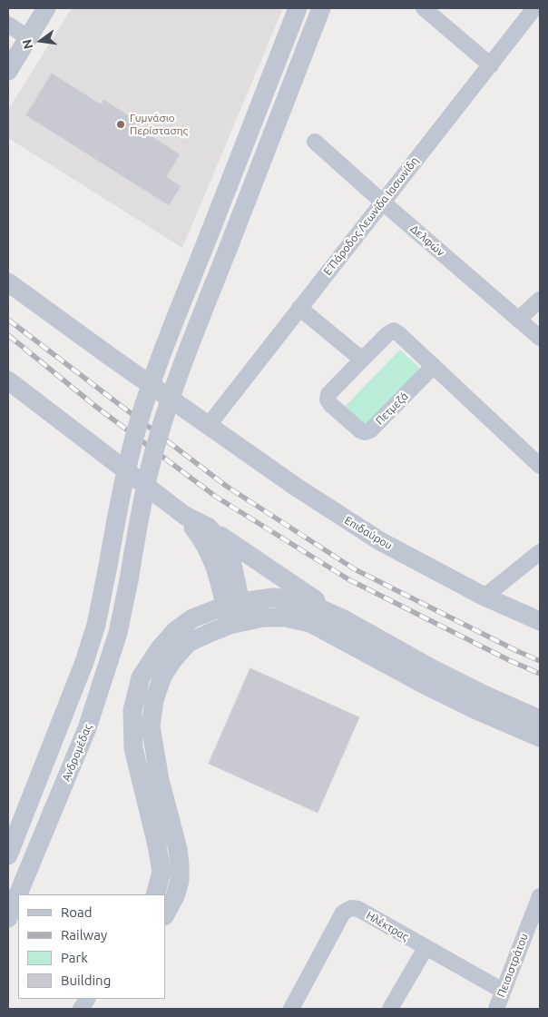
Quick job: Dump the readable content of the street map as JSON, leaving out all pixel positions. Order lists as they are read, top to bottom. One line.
{"streets":{"street":["Ε΄ Πάροδος Λεωνίδα Ιασωνίδη","Δελφών","Πετμεζά","Επιδαύρου","Ανδρομέδας","Ηλέκτρας","Πεισιστράτου"]},"crossings":[["Ε΄ Πάροδος Λεωνίδα Ιασωνίδη","Δελφών"],["Ε΄ Πάροδος Λεωνίδα Ιασωνίδη","Επιδαύρου"],["Ηλέκτρας","Πεισιστράτου"]],"places":["Γυμνάσιο Περίστασης"],"legend":["Road","Railway","Park","Building"],"north":"left"}
